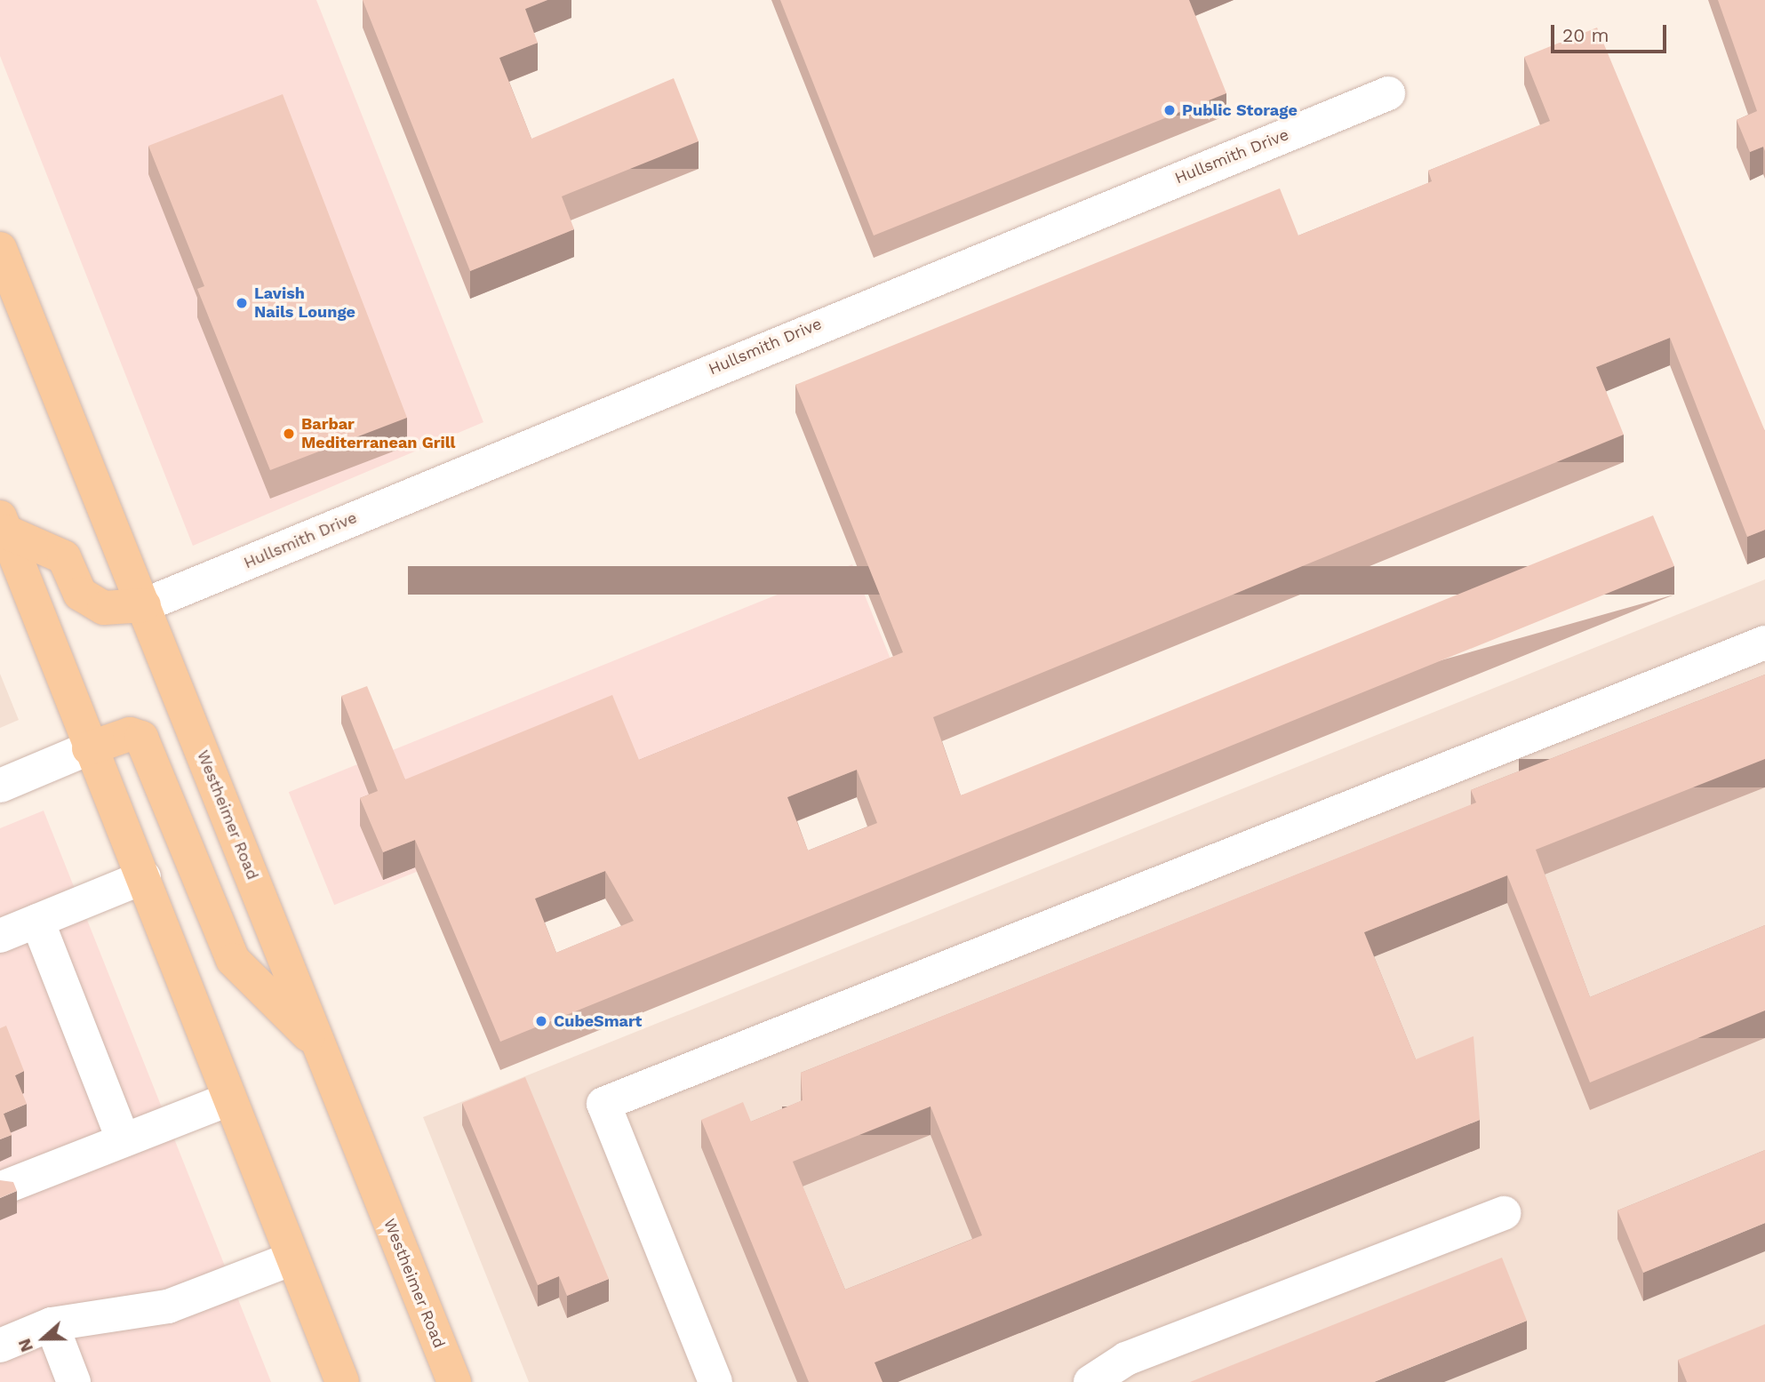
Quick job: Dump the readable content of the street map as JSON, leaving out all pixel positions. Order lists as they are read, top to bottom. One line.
{"streets":{"main road":["Westheimer Road"],"street":["Hullsmith Drive"]},"crossings":[["Hullsmith Drive","Westheimer Road"]],"places":["Public Storage","Lavish Nails Lounge","Barbar Mediterranean Grill","CubeSmart"],"scale_bar":"20 m","north":"left"}
